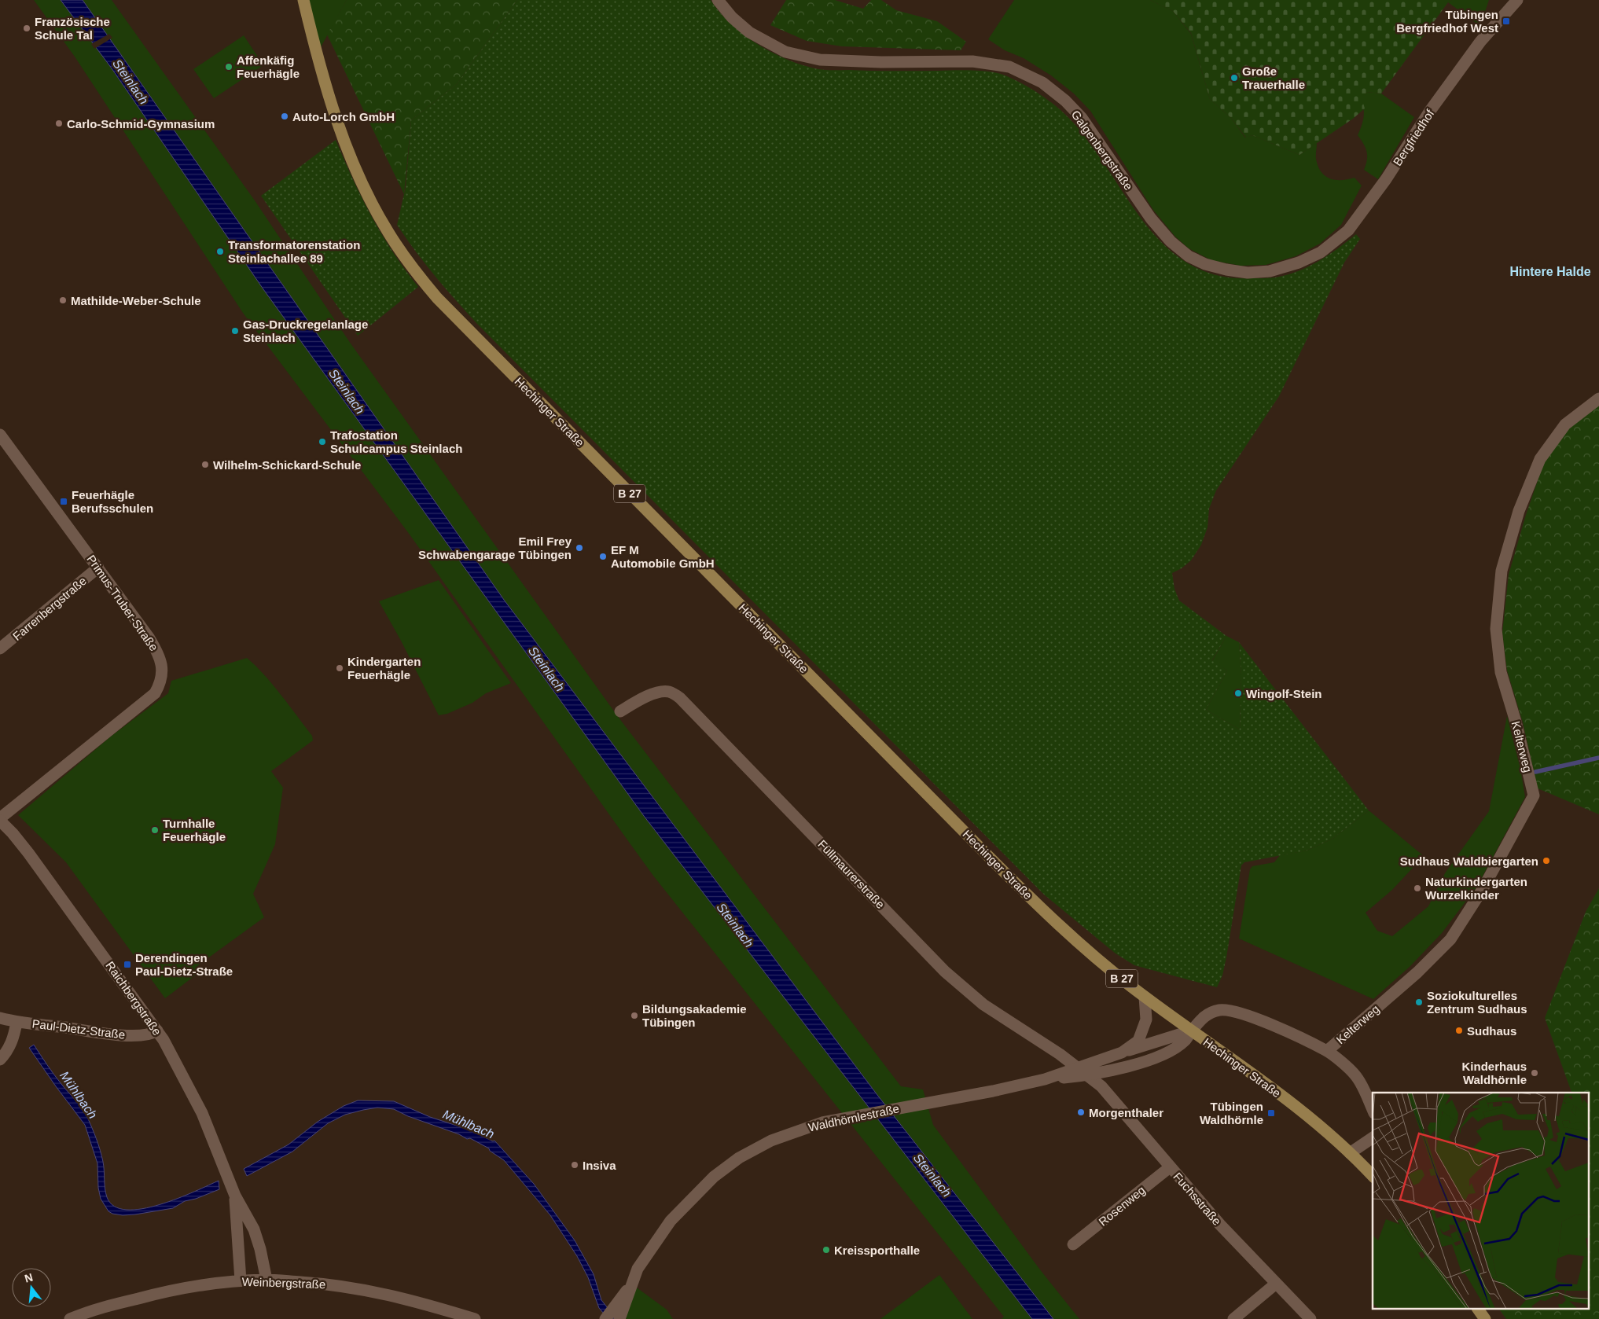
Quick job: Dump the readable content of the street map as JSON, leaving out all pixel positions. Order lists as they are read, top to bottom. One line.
{"streets":{"main road":["Hechinger Straße","B 27"],"street":["Bergfriedhof","Galgenbergstraße","Primus-Truber-Straße","Farrenbergstraße","Kelterweg","Füllmaurerstraße","Raichbergstraße","Paul-Dietz-Straße","Waldhörnlestraße","Fuchsstraße","Rosenweg","Weinbergstraße"]},"crossings":[["Bergfriedhof","Galgenbergstraße"],["Hechinger Straße","Waldhörnlestraße"],["Primus-Truber-Straße","Farrenbergstraße"],["Primus-Truber-Straße","Raichbergstraße"],["Kelterweg","Waldhörnlestraße"],["Füllmaurerstraße","Waldhörnlestraße"],["Füllmaurerstraße","Fuchsstraße"],["Raichbergstraße","Paul-Dietz-Straße"],["Raichbergstraße","Weinbergstraße"],["Waldhörnlestraße","Fuchsstraße"],["Fuchsstraße","Rosenweg"]],"districts":["Hintere Halde"],"water":["Steinlach","Mühlbach"],"places":{"transit":["Tübingen Bergfriedhof West","Feuerhägle Berufsschulen","Derendingen Paul-Dietz-Straße","Tübingen Waldhörnle"],"other":["Französische Schule Tal","Affenkäfig Feuerhägle","Große Trauerhalle","Auto-Lorch GmbH","Carlo-Schmid-Gymnasium","Transformatorenstation Steinlachallee 89","Mathilde-Weber-Schule","Gas-Druckregelanlage Steinlach","Trafostation Schulcampus Steinlach","Wilhelm-Schickard-Schule","Emil Frey Schwabengarage Tübingen","EF M Automobile GmbH","Kindergarten Feuerhägle","Wingolf-Stein","Turnhalle Feuerhägle","Sudhaus Waldbiergarten","Naturkindergarten Wurzelkinder","Soziokulturelles Zentrum Sudhaus","Bildungsakademie Tübingen","Sudhaus","Kinderhaus Waldhörnle","Morgenthaler","Insiva","Kreissporthalle"]},"north":"top"}
